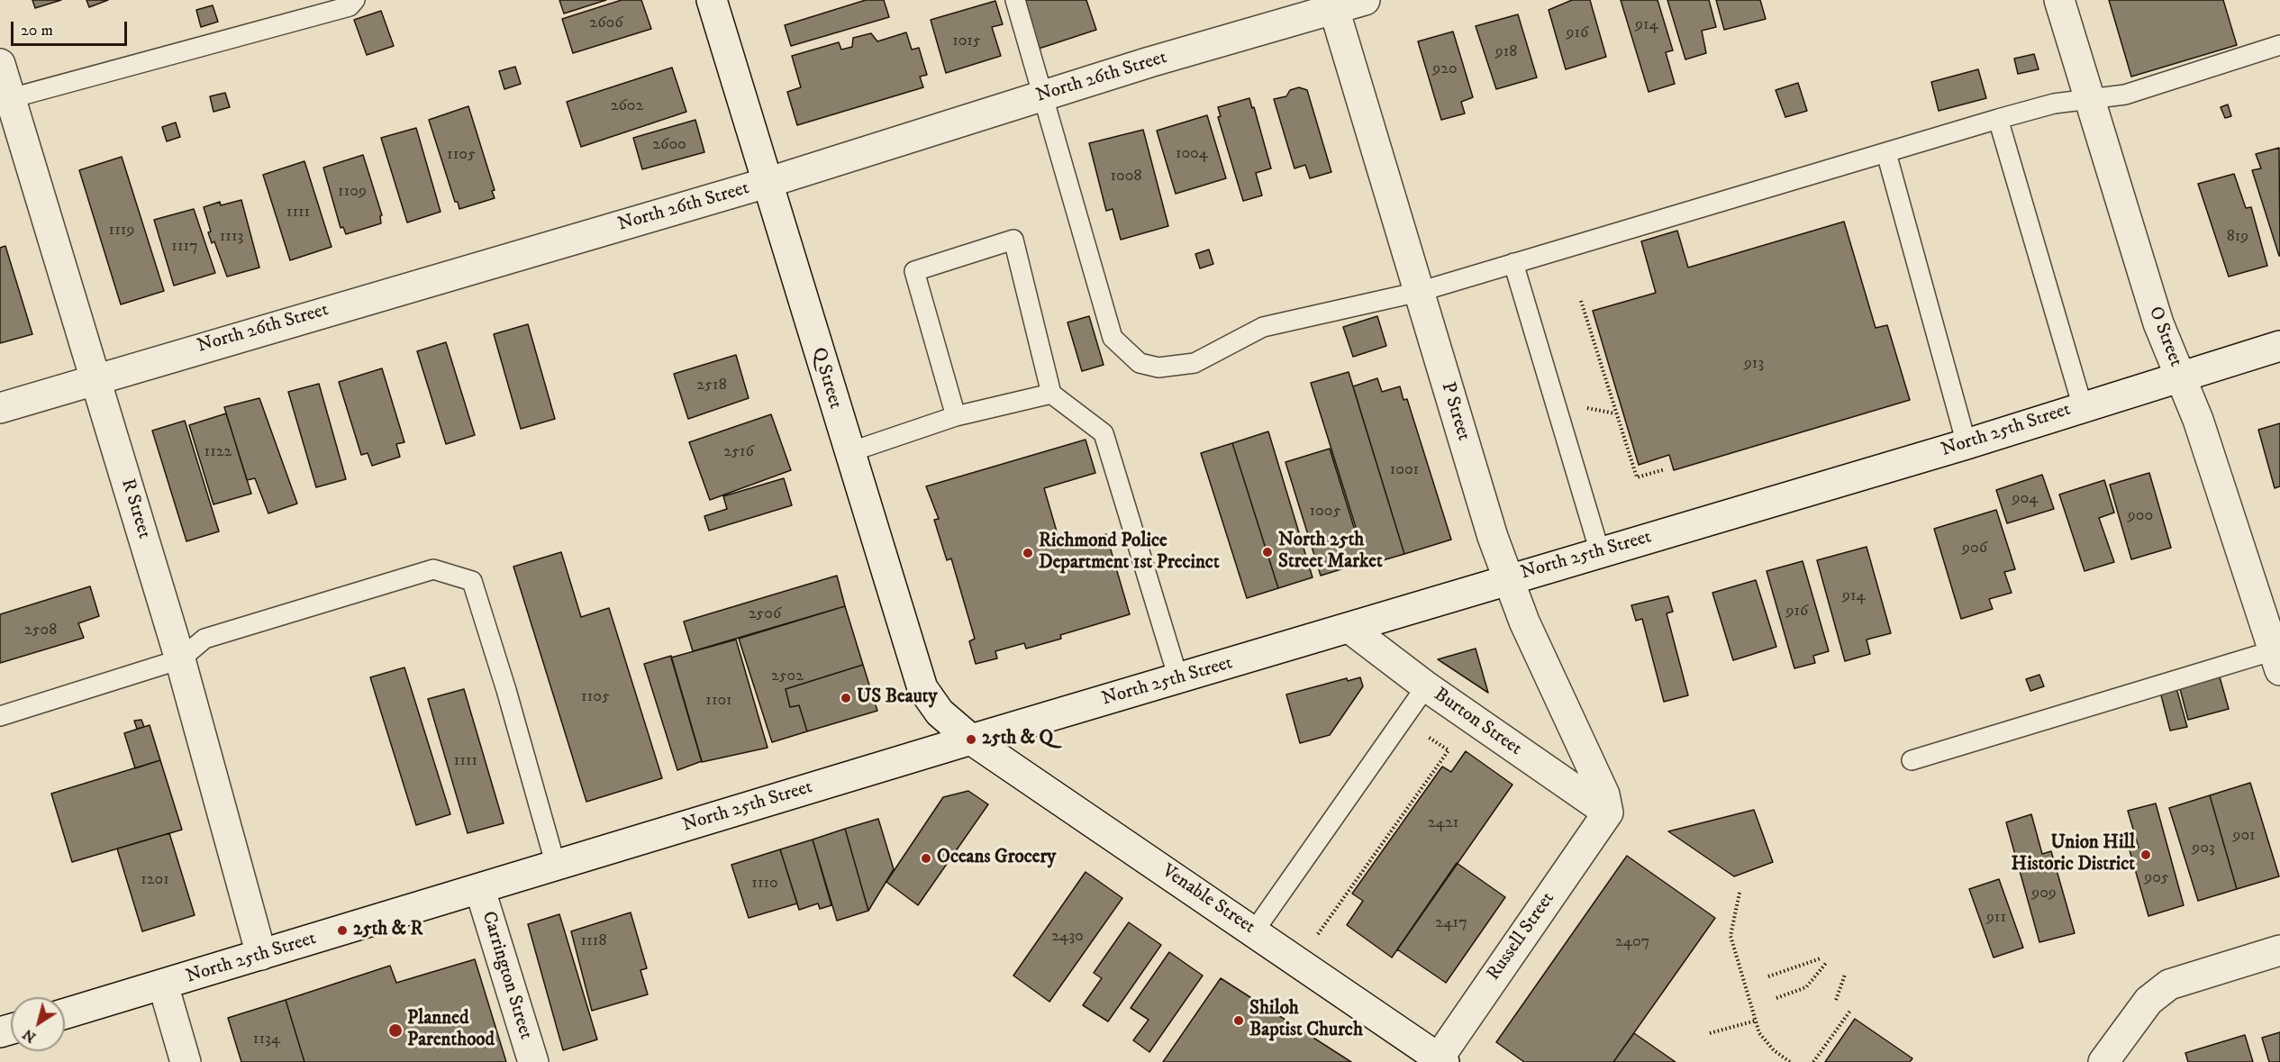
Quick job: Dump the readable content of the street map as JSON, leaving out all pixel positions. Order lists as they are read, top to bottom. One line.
{"streets":{"street":["North 26th Street","O Street","Q Street","P Street","North 25th Street","R Street","Burton Street","Venable Street","Russell Street","Carrington Street"]},"crossings":[["North 26th Street","Q Street"],["North 26th Street","P Street"],["North 26th Street","R Street"],["O Street","North 25th Street"],["Q Street","North 25th Street"],["Q Street","Venable Street"],["P Street","North 25th Street"],["P Street","Burton Street"],["P Street","Russell Street"],["North 25th Street","R Street"],["North 25th Street","Burton Street"],["North 25th Street","Venable Street"],["North 25th Street","Carrington Street"],["Burton Street","Russell Street"],["Venable Street","Russell Street"]],"places":["North 25th Street Market","Richmond Police Department 1st Precinct","US Beauty","25th & Q","Union Hill Historic District","Oceans Grocery","25th & R","Shiloh Baptist Church","Planned Parenthood"],"house_numbers":["2606","914","916","1015","918","920","2602","2600","1004","1105","1008","1109","1111","1119","1113","819","1117","913","2518","1122","2516","1001","904","1005","900","906","914","916","2506","2508","2502","1105","1101","1111","2421","901","903","905","1201","1110","909","911","2417","2430","1118","2407","1134"],"scale_bar":"20 m","north":"bottom left"}
